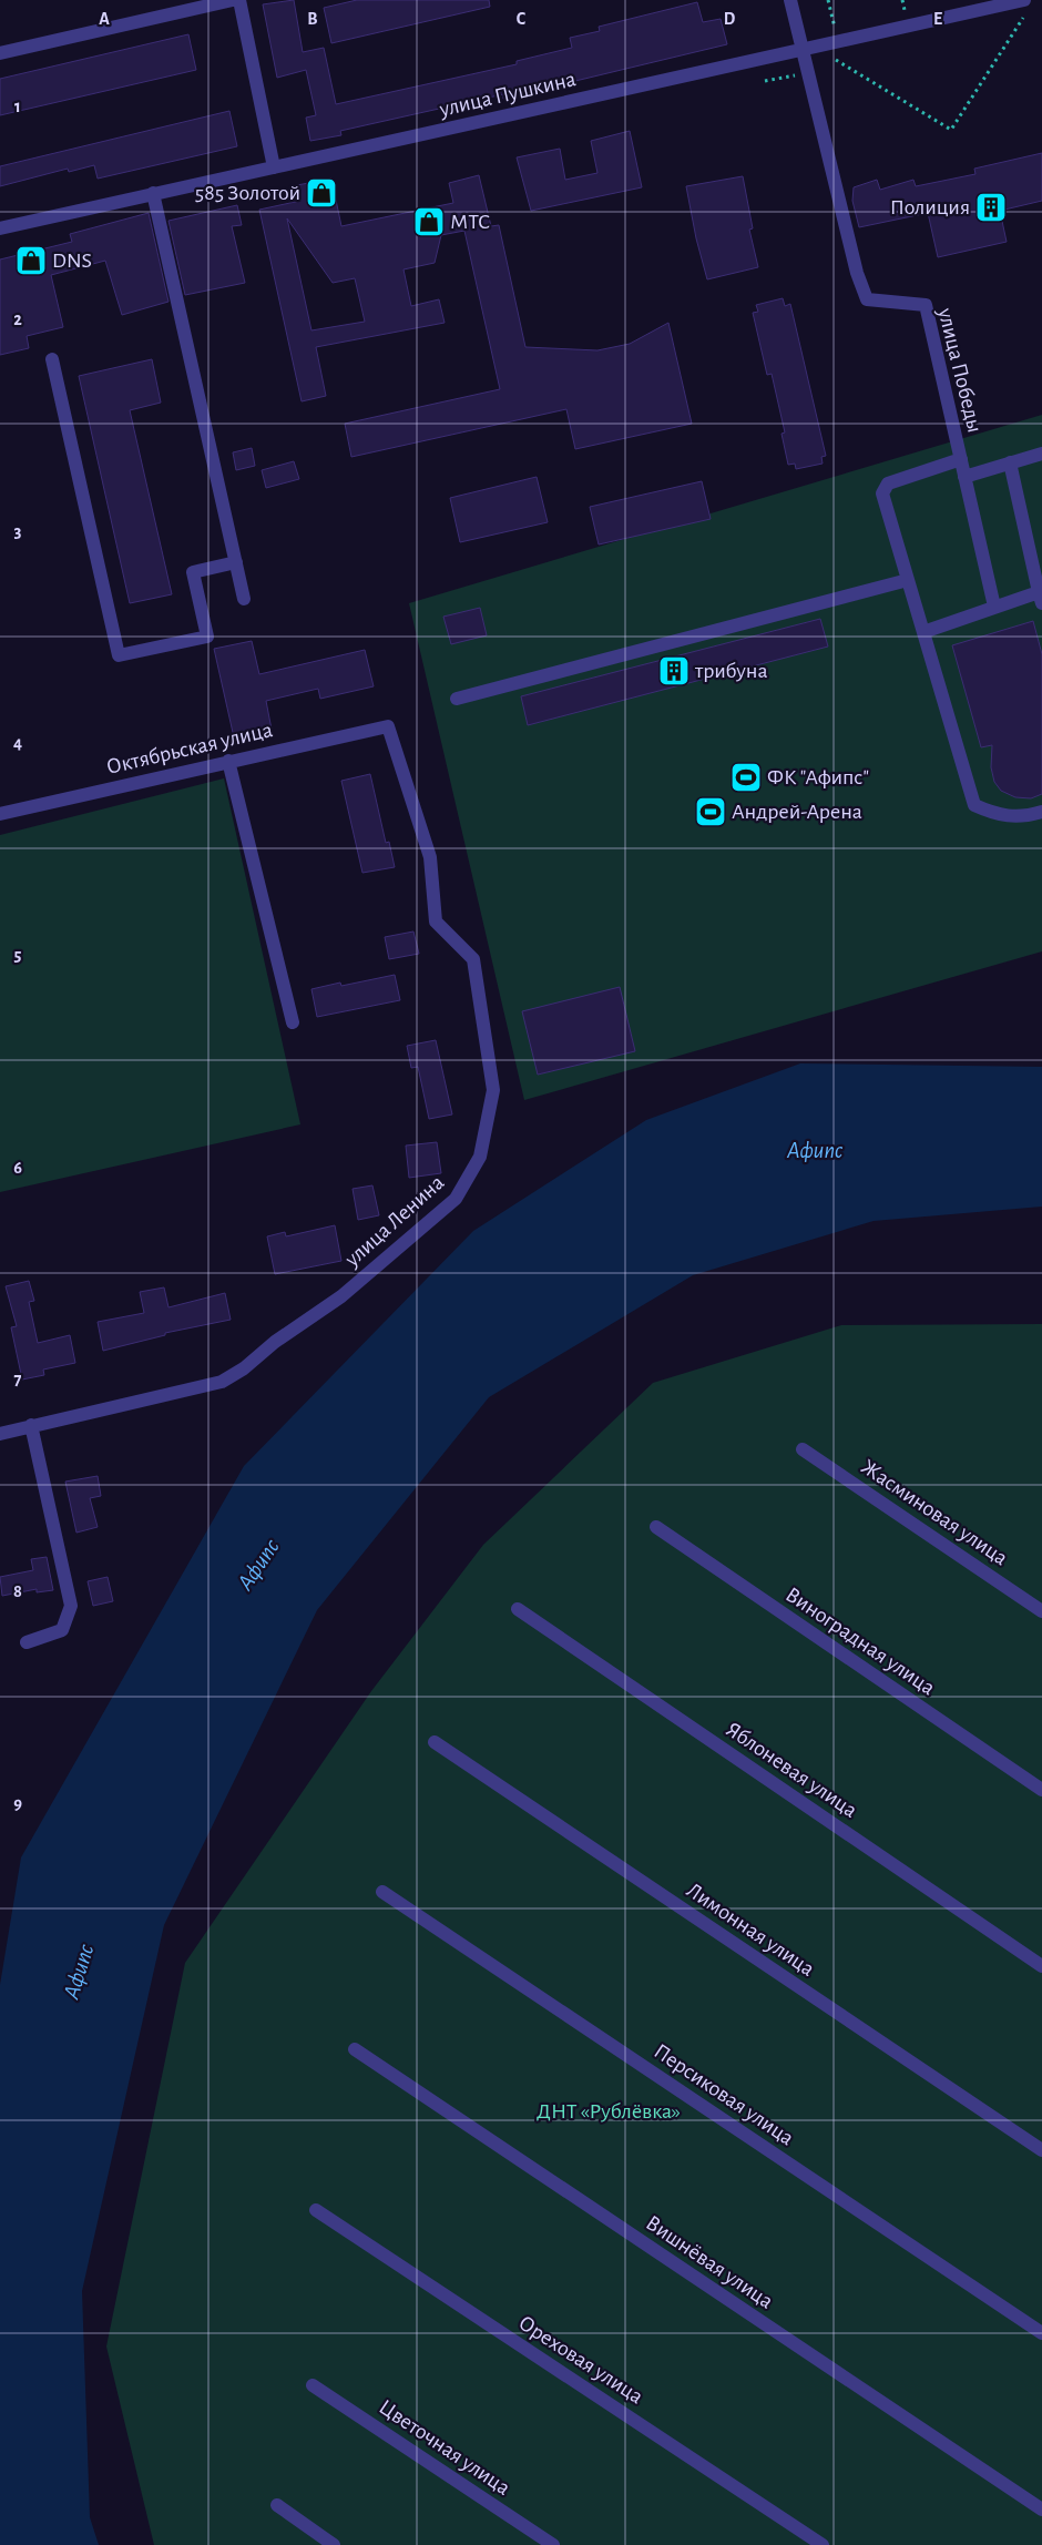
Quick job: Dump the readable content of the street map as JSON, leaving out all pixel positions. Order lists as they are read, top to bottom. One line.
{"streets":{"street":["улица Пушкина","улица Победы","Октябрьская улица","улица Ленина","Жасминовая улица","Виноградная улица","Яблоневая улица","Лимонная улица","Персиковая улица","Вишнёвая улица","Ореховая улица","Цветочная улица"]},"crossings":[["улица Пушкина","улица Победы"],["Октябрьская улица","улица Ленина"]],"water":["Афипс"],"parks":["ДНТ «Рублёвка»"],"places":{"shop":["585 Золотой","МТС","DNS"],"building":["Полиция","трибуна"],"sports":["ФК \"Афипс\"","Андрей-Арена"]},"grid":{"columns":["A","B","C","D","E"],"rows":["1","2","3","4","5","6","7","8","9"]}}
